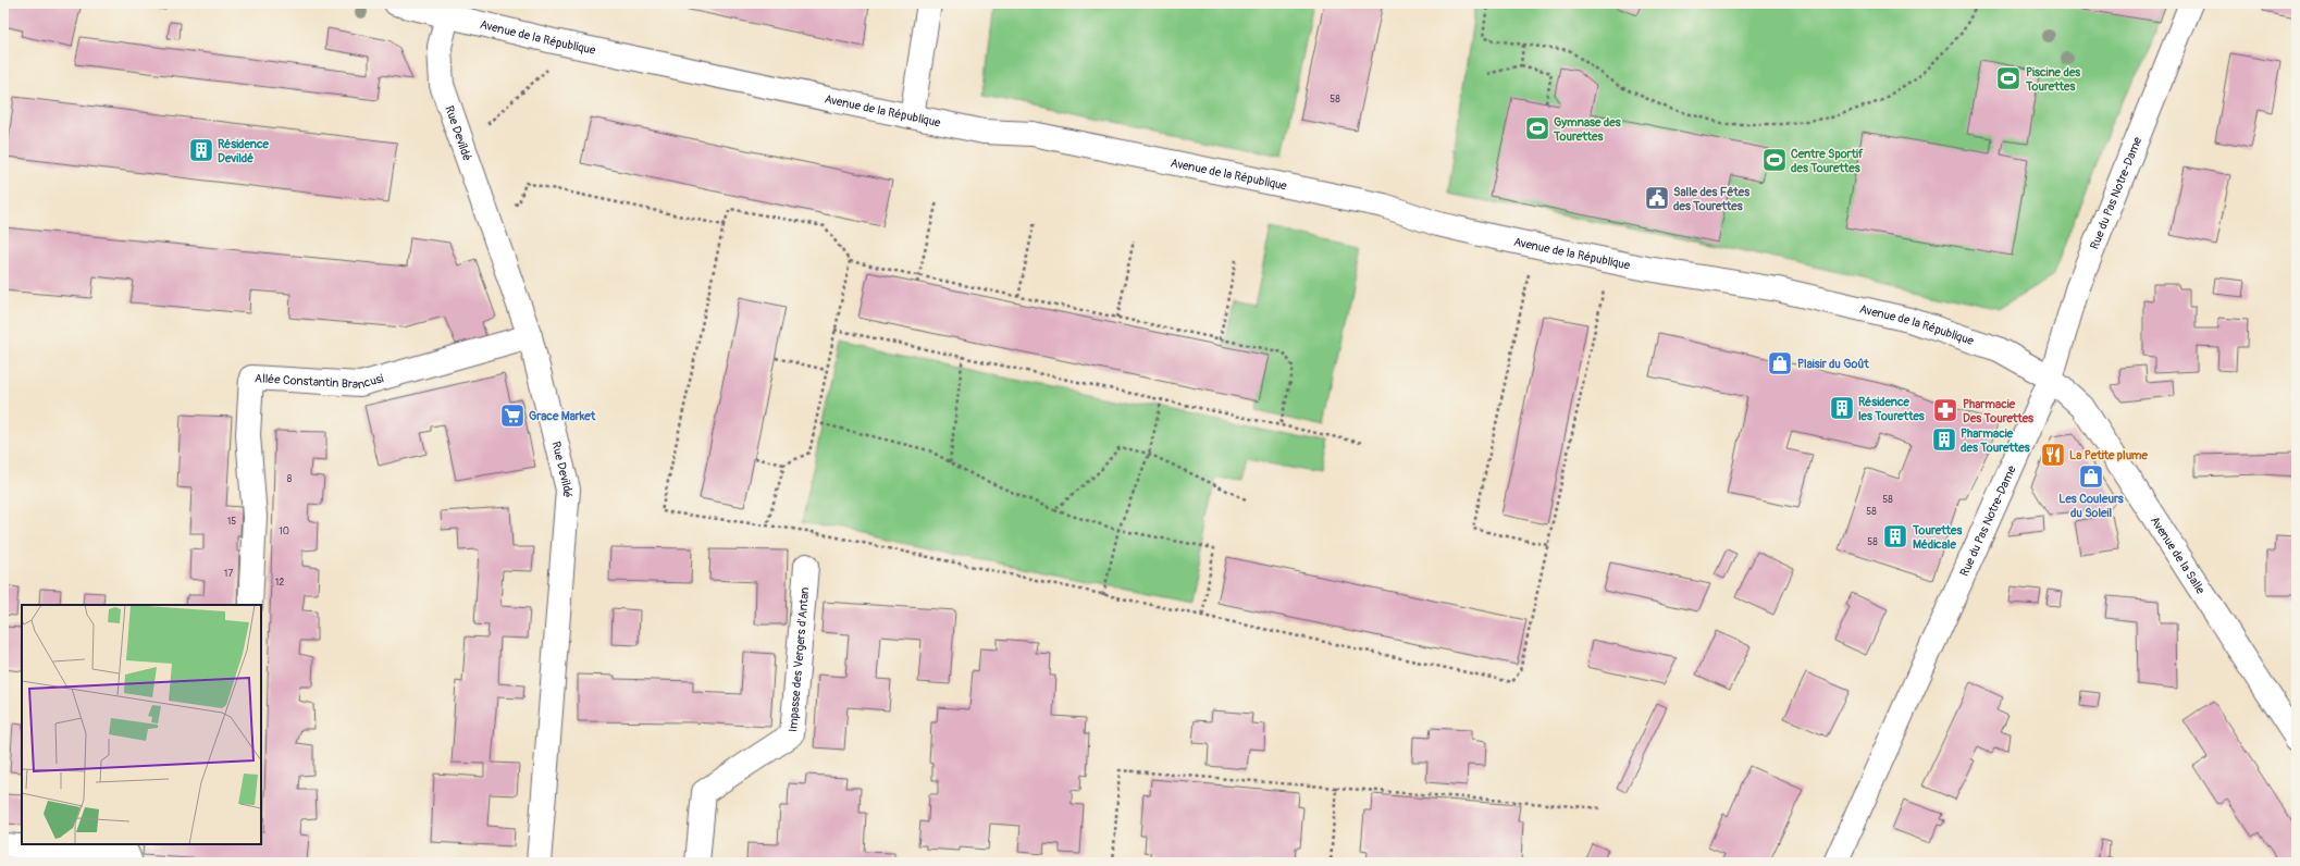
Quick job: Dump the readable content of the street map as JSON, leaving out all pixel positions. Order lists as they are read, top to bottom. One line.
{"streets":{"street":["Avenue de la République","Rue Devildé","Rue du Pas Notre-Dame","Allée Constantin Brancusi","Avenue de la Salle","Impasse des Vergers d'Antan"]},"crossings":[["Avenue de la République","Rue Devildé"],["Avenue de la République","Rue du Pas Notre-Dame"],["Avenue de la République","Avenue de la Salle"],["Rue Devildé","Allée Constantin Brancusi"],["Rue du Pas Notre-Dame","Avenue de la Salle"]],"places":{"sports":["Piscine des Tourettes","Gymnase des Tourettes","Centre Sportif des Tourettes"],"building":["Résidence Devildé","Résidence les Tourettes","Pharmacie des Tourettes","Tourettes Médicale"],"public building":["Salle des Fêtes des Tourettes"],"shop":["Plaisir du Goût","Les Couleurs du Soleil"],"pharmacy":["Pharmacie Des Tourettes"],"supermarket":["Grace Market"],"restaurant":["La Petite plume"]},"house_numbers":["58","8","58","58","15","10","58","17","12"]}
